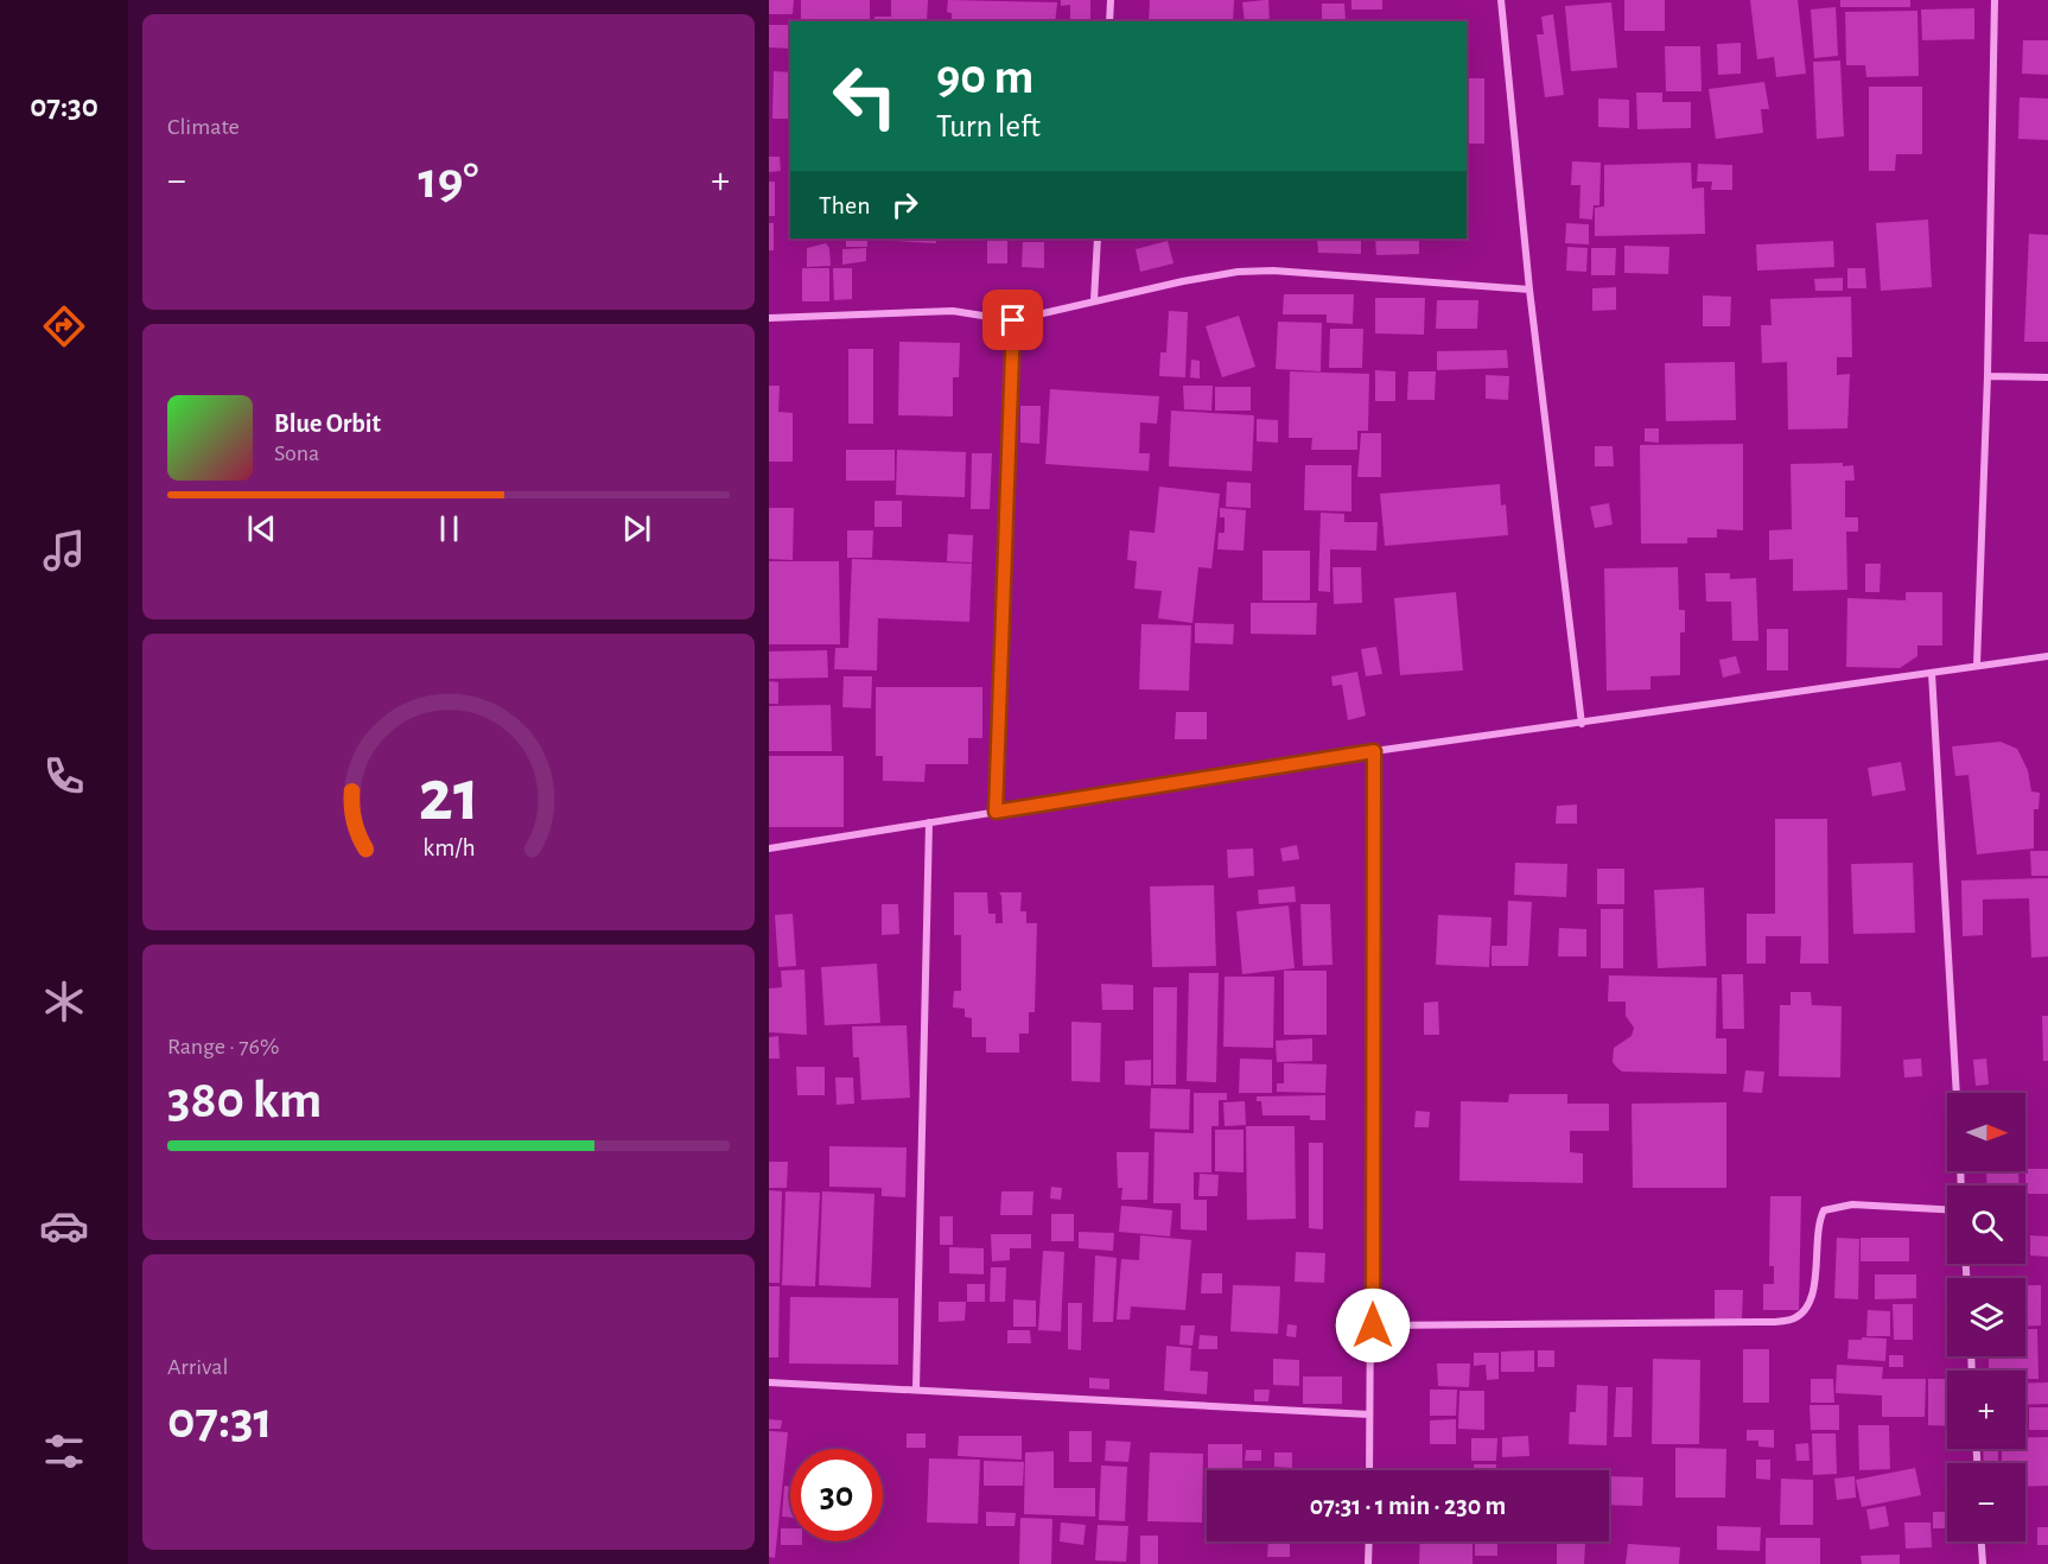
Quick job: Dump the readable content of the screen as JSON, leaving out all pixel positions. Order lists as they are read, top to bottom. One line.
{"north":"right","page":{"tabs":"07:30","tile":["Climate",["Range · 76%","380 km"],["Arrival","07:31"]],"turn":["90 m","Turn left"],"heat":["−","19°","+"],"then":"Then","song":["Blue Orbit","Sona"],"map_buttons":["+","−"],"limit":"30","trip":"07:31 · 1 min · 230 m","gauge":["21","km/h"]}}
